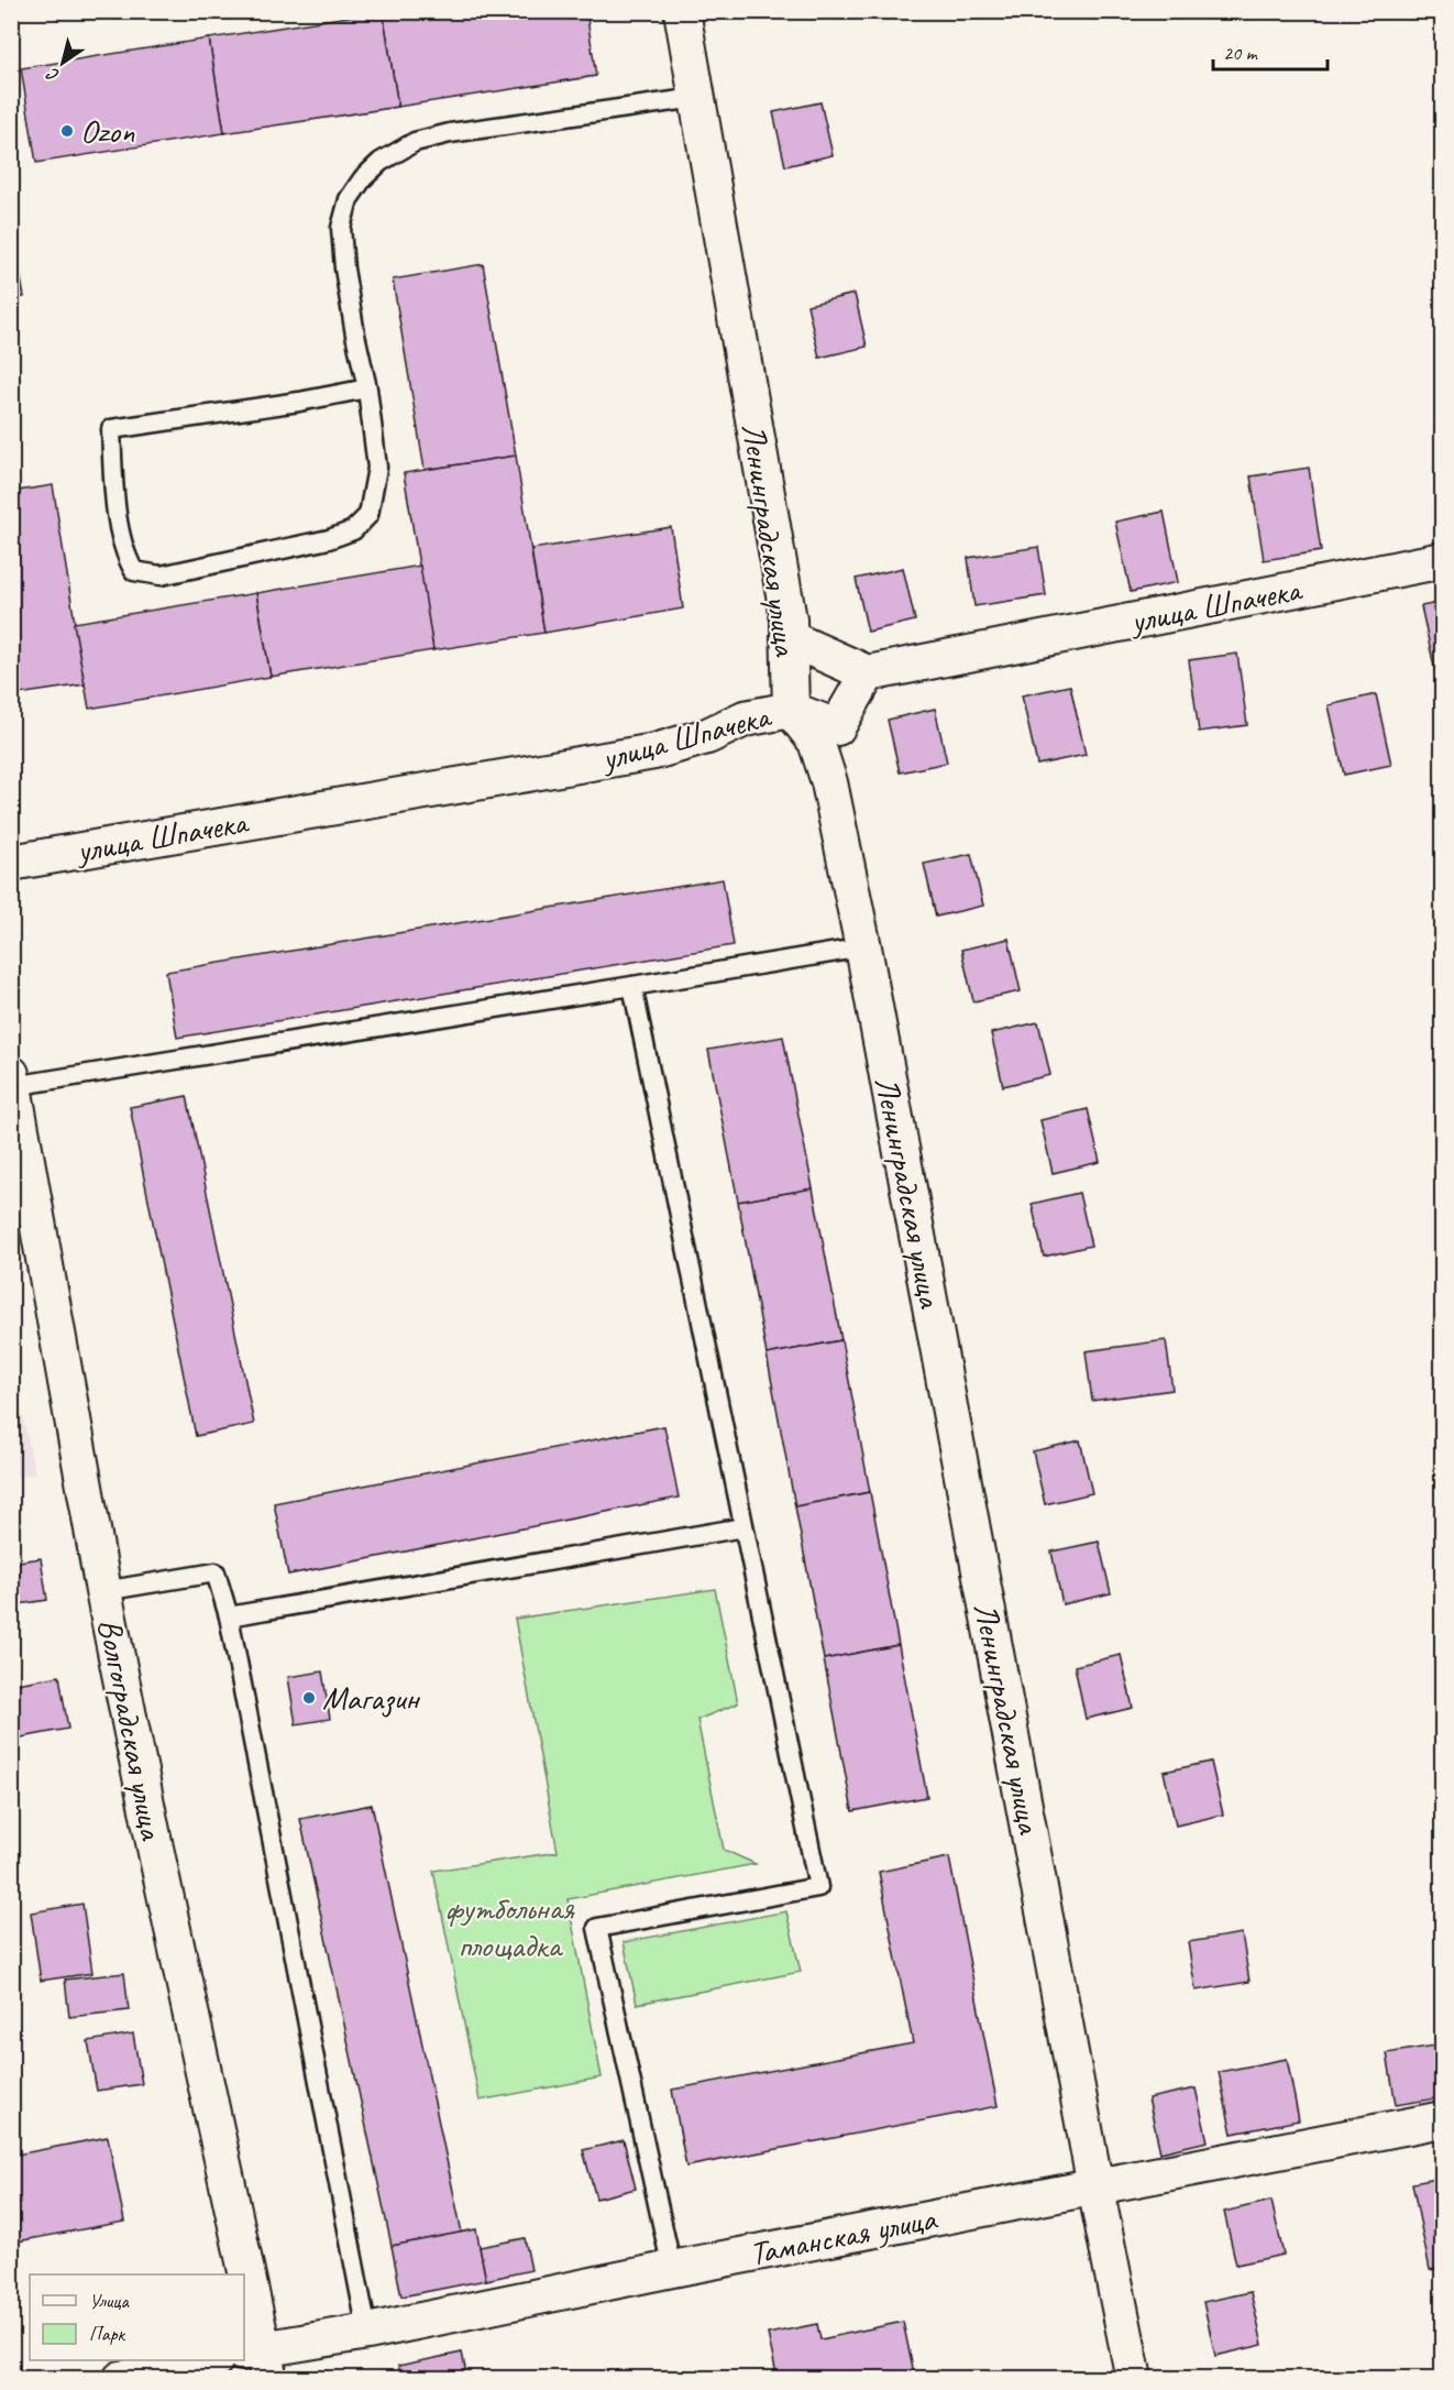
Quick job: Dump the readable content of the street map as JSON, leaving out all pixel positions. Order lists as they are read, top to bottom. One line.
{"streets":{"street":["Ленинградская улица","улица Шпачека","Волгоградская улица","Таманская улица"]},"crossings":[["Ленинградская улица","улица Шпачека"],["Ленинградская улица","Таманская улица"],["Волгоградская улица","Таманская улица"]],"parks":["футбольная площадка"],"places":["Ozon","Магазин"],"legend":["Улица","Парк"],"scale_bar":"20 m","north":"bottom left"}
